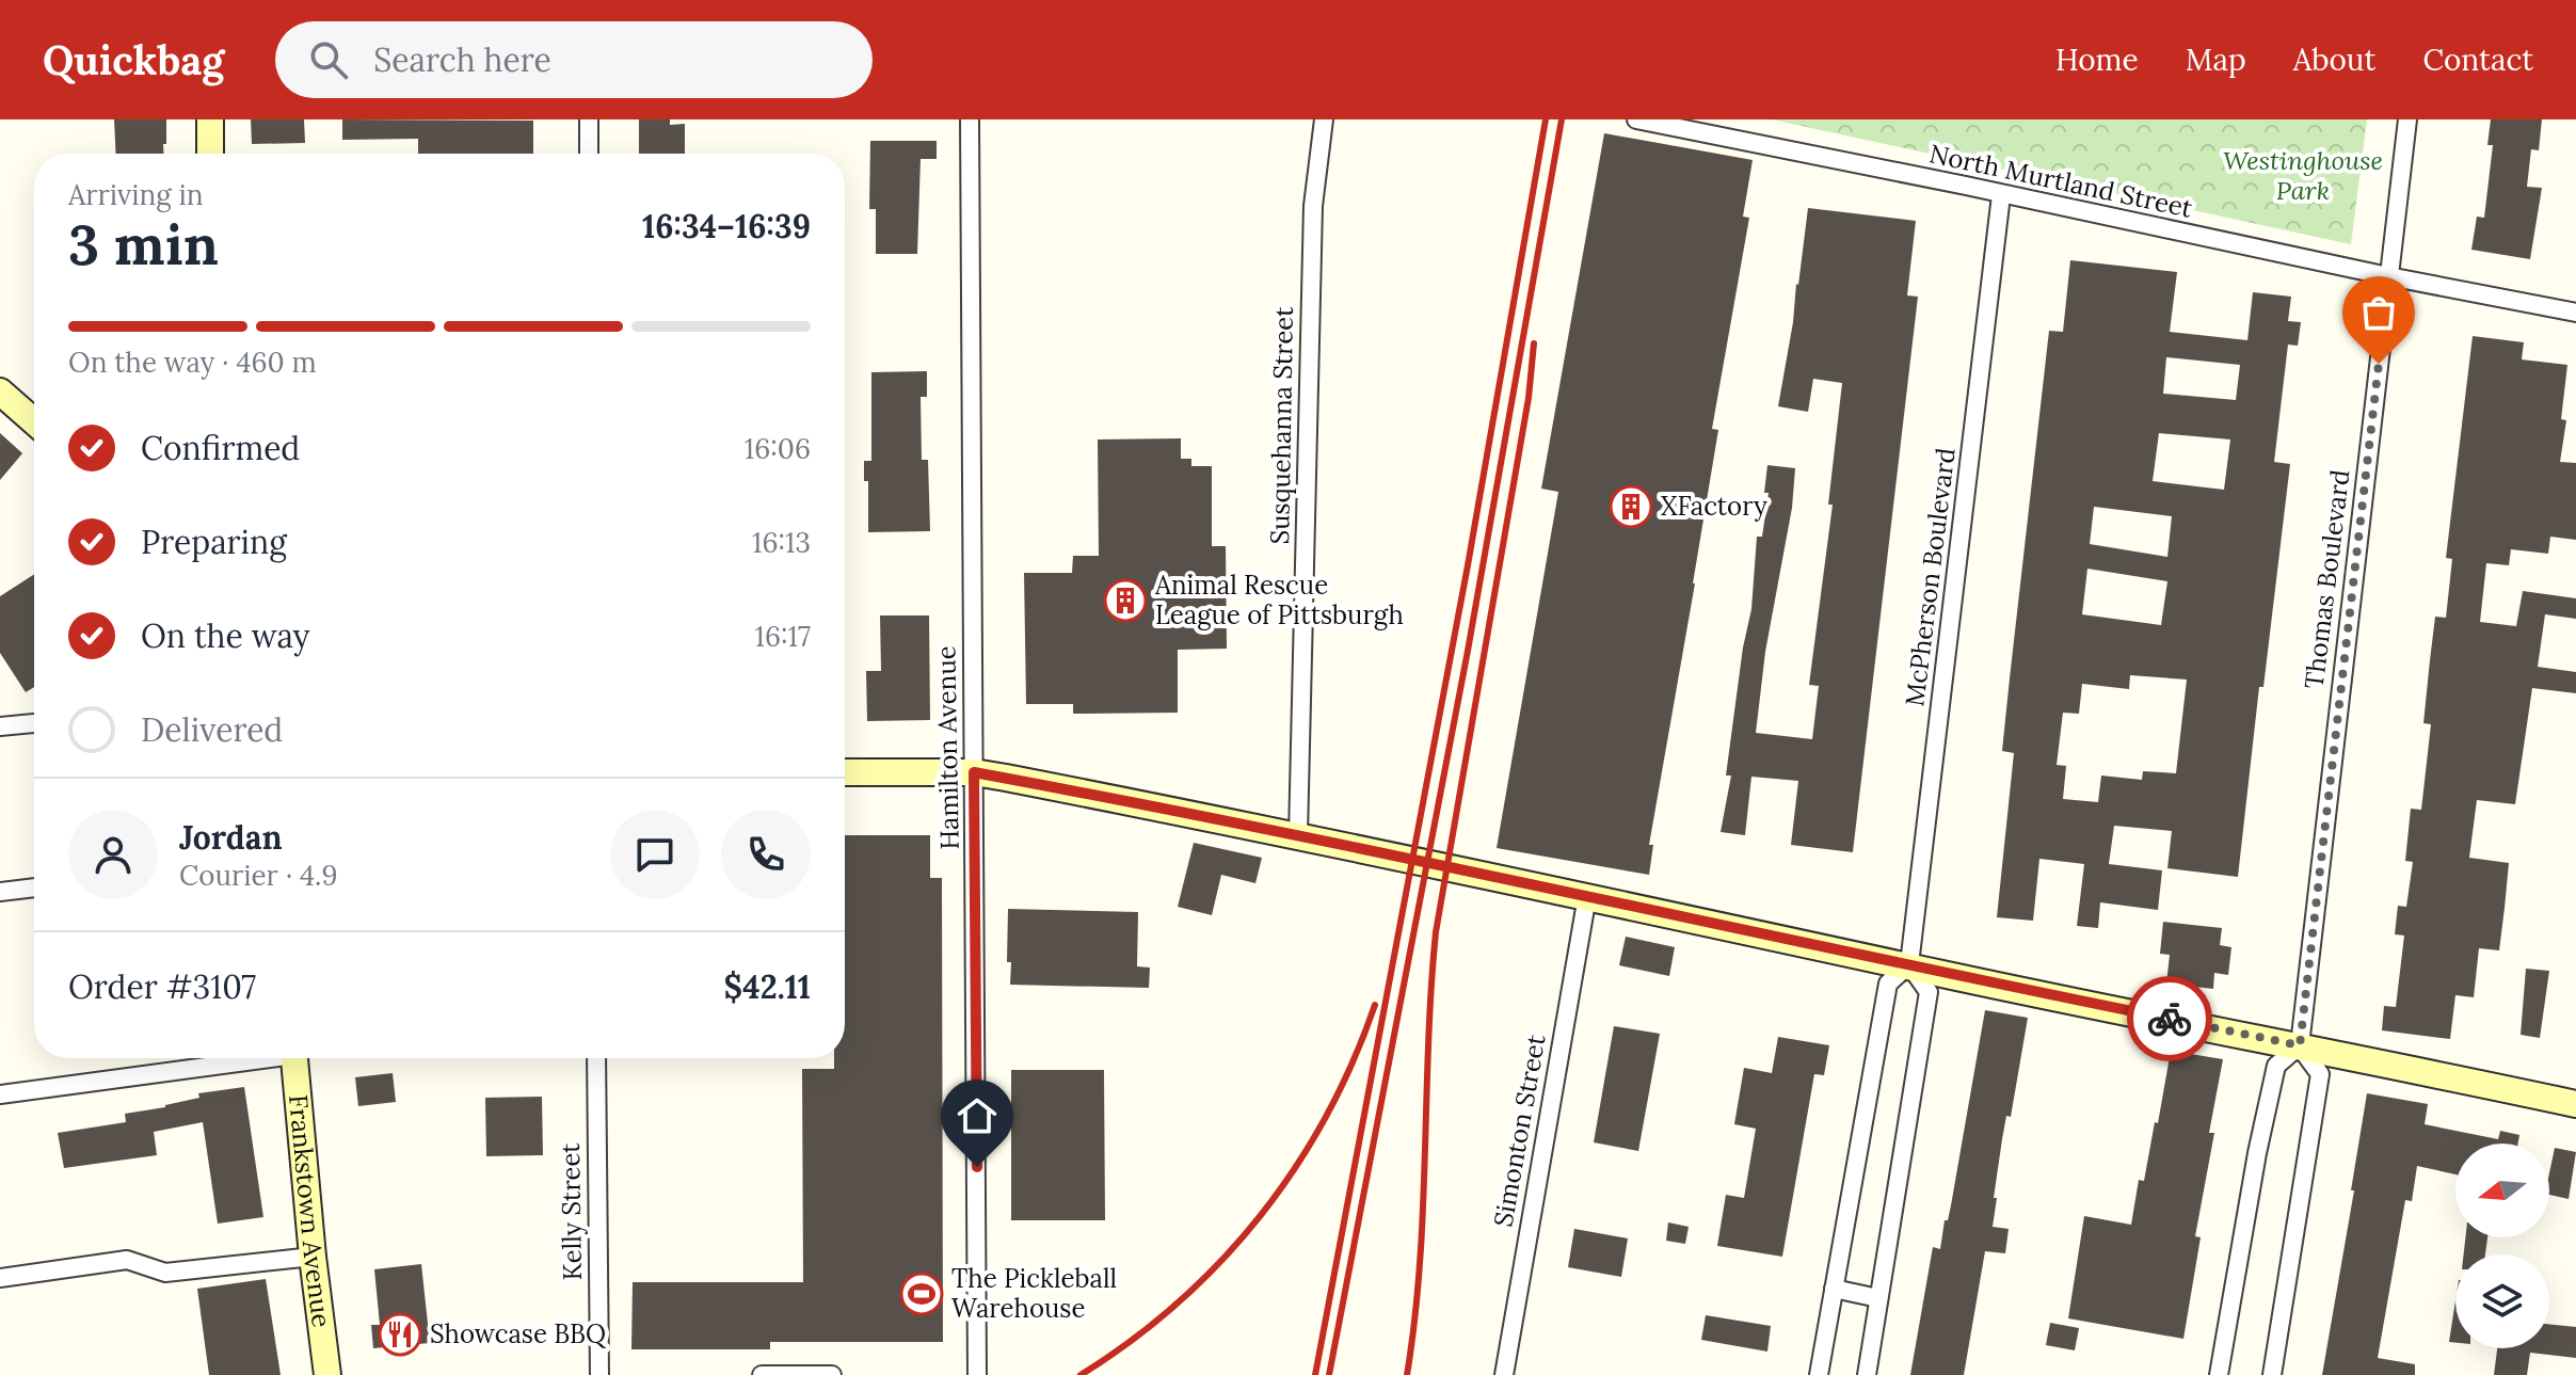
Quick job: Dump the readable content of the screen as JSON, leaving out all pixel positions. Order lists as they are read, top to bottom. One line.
{"streets":{"main road":["Frankstown Avenue"],"street":["North Murtland Street","Susquehanna Street","McPherson Boulevard","Thomas Boulevard","Hamilton Avenue","Simonton Street","Kelly Street"]},"crossings":[["North Murtland Street","McPherson Boulevard"],["North Murtland Street","Thomas Boulevard"]],"parks":["Westinghouse Park"],"places":{"building":["XFactory","Animal Rescue League of Pittsburgh"],"sports":["The Pickleball Warehouse"],"restaurant":["Showcase BBQ"]},"north":"left","page":{"header":"Quickbag","search":"Search here","nav":["Home","Map","About","Contact"],"heading":["3 min","Arriving in","16:34–16:39"],"panel":["Jordan","Courier · 4.9","Order #3107","$42.11"],"bar":"On the way · 460 m","list":[["Confirmed","16:06"],["Preparing","16:13"],["On the way","16:17"],"Delivered"]}}
